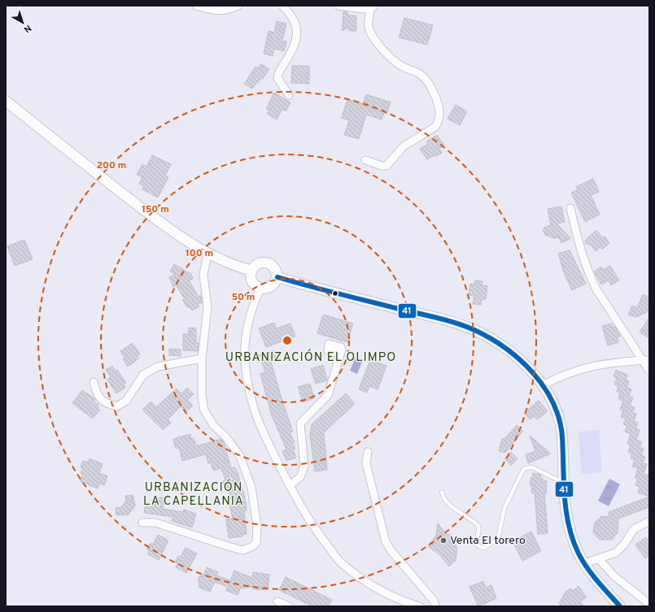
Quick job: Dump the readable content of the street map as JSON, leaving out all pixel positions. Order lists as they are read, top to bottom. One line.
{"districts":["URBANIZACIÓN EL OLIMPO","URBANIZACIÓN LA CAPELLANIA"],"places":["Venta El torero"],"lines":["transit line 41"],"north":"bottom right","rings":["200 m","150 m","100 m","50 m"]}
